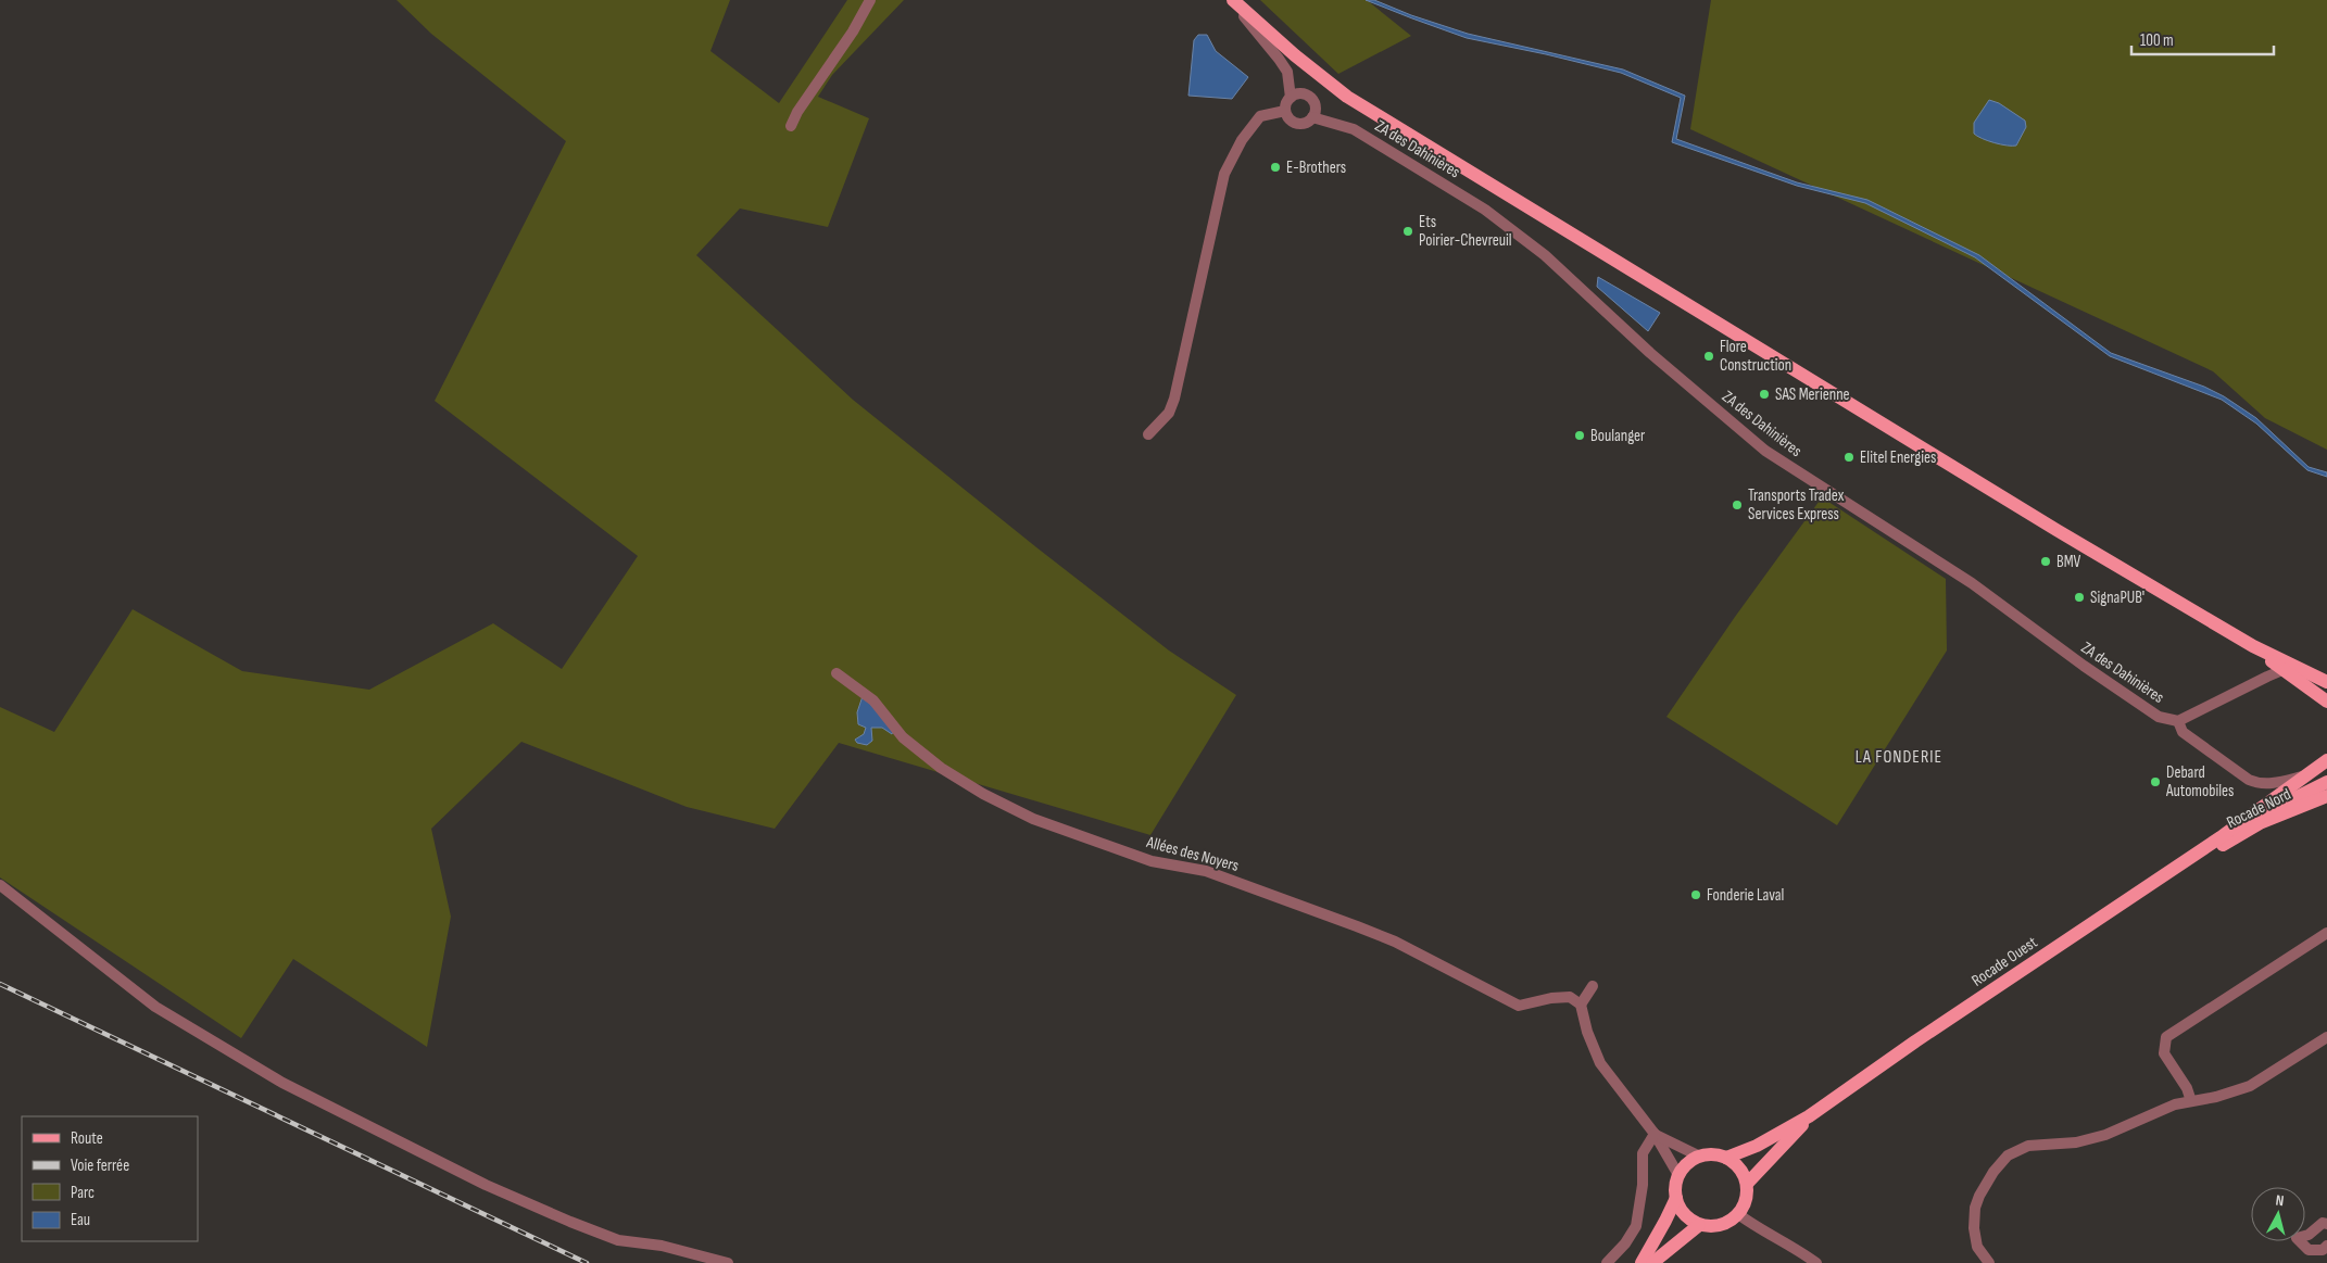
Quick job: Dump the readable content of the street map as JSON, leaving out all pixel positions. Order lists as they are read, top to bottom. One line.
{"streets":{"main road":["Rocade Nord","Rocade Ouest"],"street":["ZA des Dahinières","Allées des Noyers"]},"crossings":[["Rocade Nord","Rocade Ouest"]],"districts":["LA FONDERIE"],"places":["E-Brothers","Ets Poirier-Chevreuil","Flore Construction","SAS Merienne","Boulanger","Elitel Energies","Transports Tradex Services Express","BMV","SignaPUB'","Debard Automobiles","Fonderie Laval"],"legend":["Route","Voie ferrée","Parc","Eau"],"scale_bar":"100 m","north":"top"}
